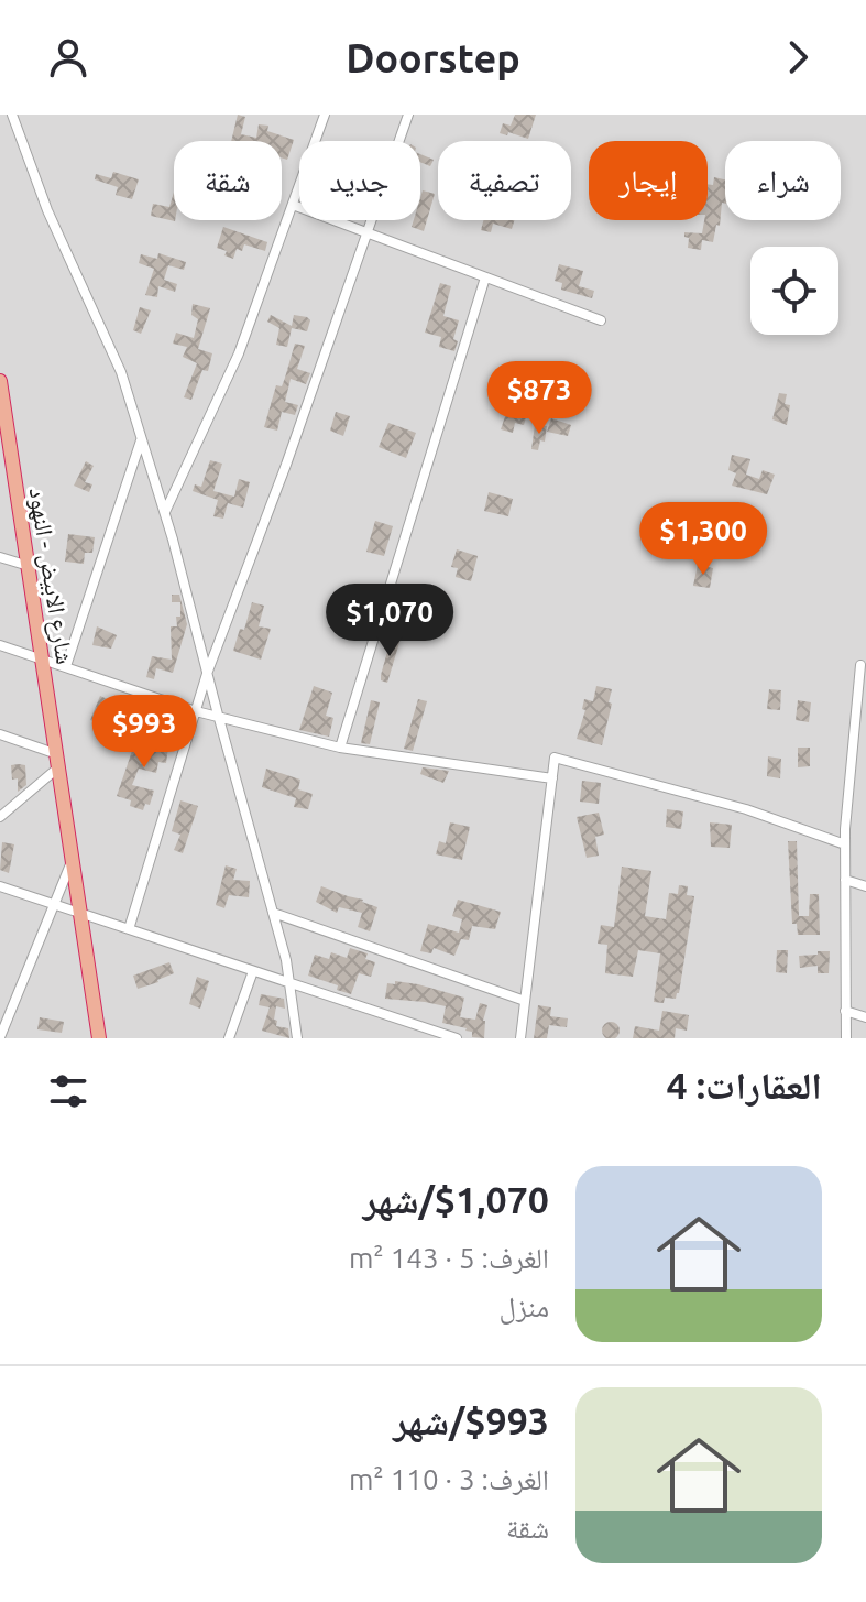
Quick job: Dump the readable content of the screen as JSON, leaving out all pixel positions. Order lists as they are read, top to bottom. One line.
{"streets":{"highway":["شارع الابيض - النهود"]},"page":{"header":"Doorstep","chip":["شراء","إيجار","تصفية","جديد","شقة"],"price":["$873","$1,300","$1,070","$993"],"heading":"العقارات: 4","list":[{"name":"$1,070/شهر","note":"الغرف: 5 · 143 m² · منزل"},{"name":"$993/شهر","note":"الغرف: 3 · 110 m² · شقة"}]}}
